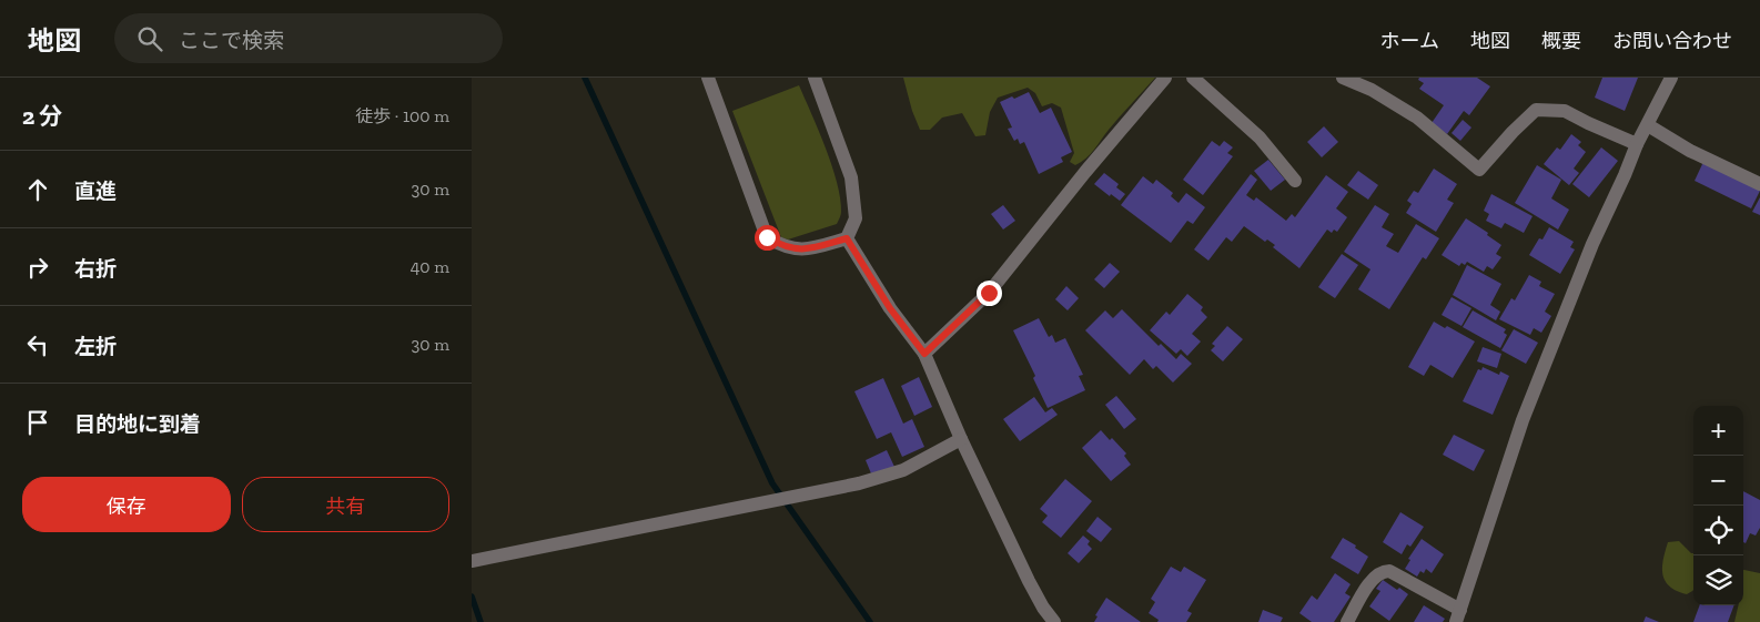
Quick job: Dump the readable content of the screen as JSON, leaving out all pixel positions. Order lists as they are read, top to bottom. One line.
{"page":{"header":"地図","search":"ここで検索","nav":["ホーム","地図","概要","お問い合わせ"],"heading":["2 分","徒歩 · 100 m"],"list":[["直進","30 m"],["右折","40 m"],["左折","30 m"],"目的地に到着"],"map_buttons":["+","−"],"buttons":["保存","共有"]}}
